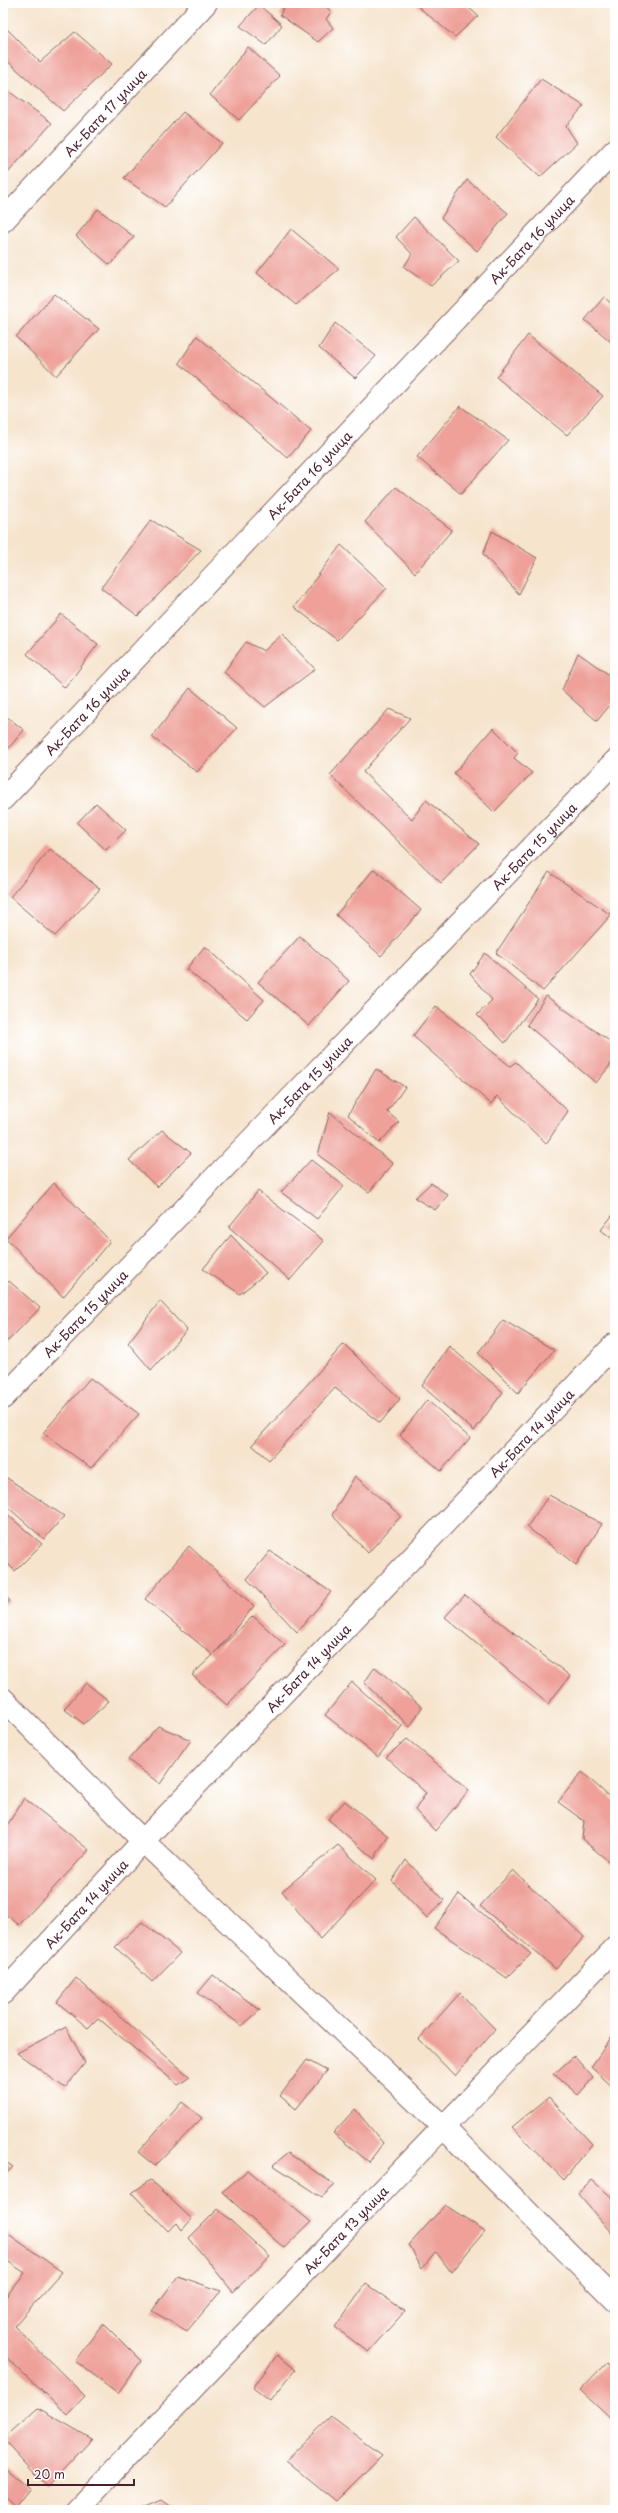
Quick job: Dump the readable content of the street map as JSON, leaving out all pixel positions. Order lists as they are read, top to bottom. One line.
{"streets":{"street":["Ак-Бата 17 улица","Ак-Бата 16 улица","Ак-Бата 15 улица","Ак-Бата 14 улица","Ак-Бата 13 улица"]},"scale_bar":"20 m"}
